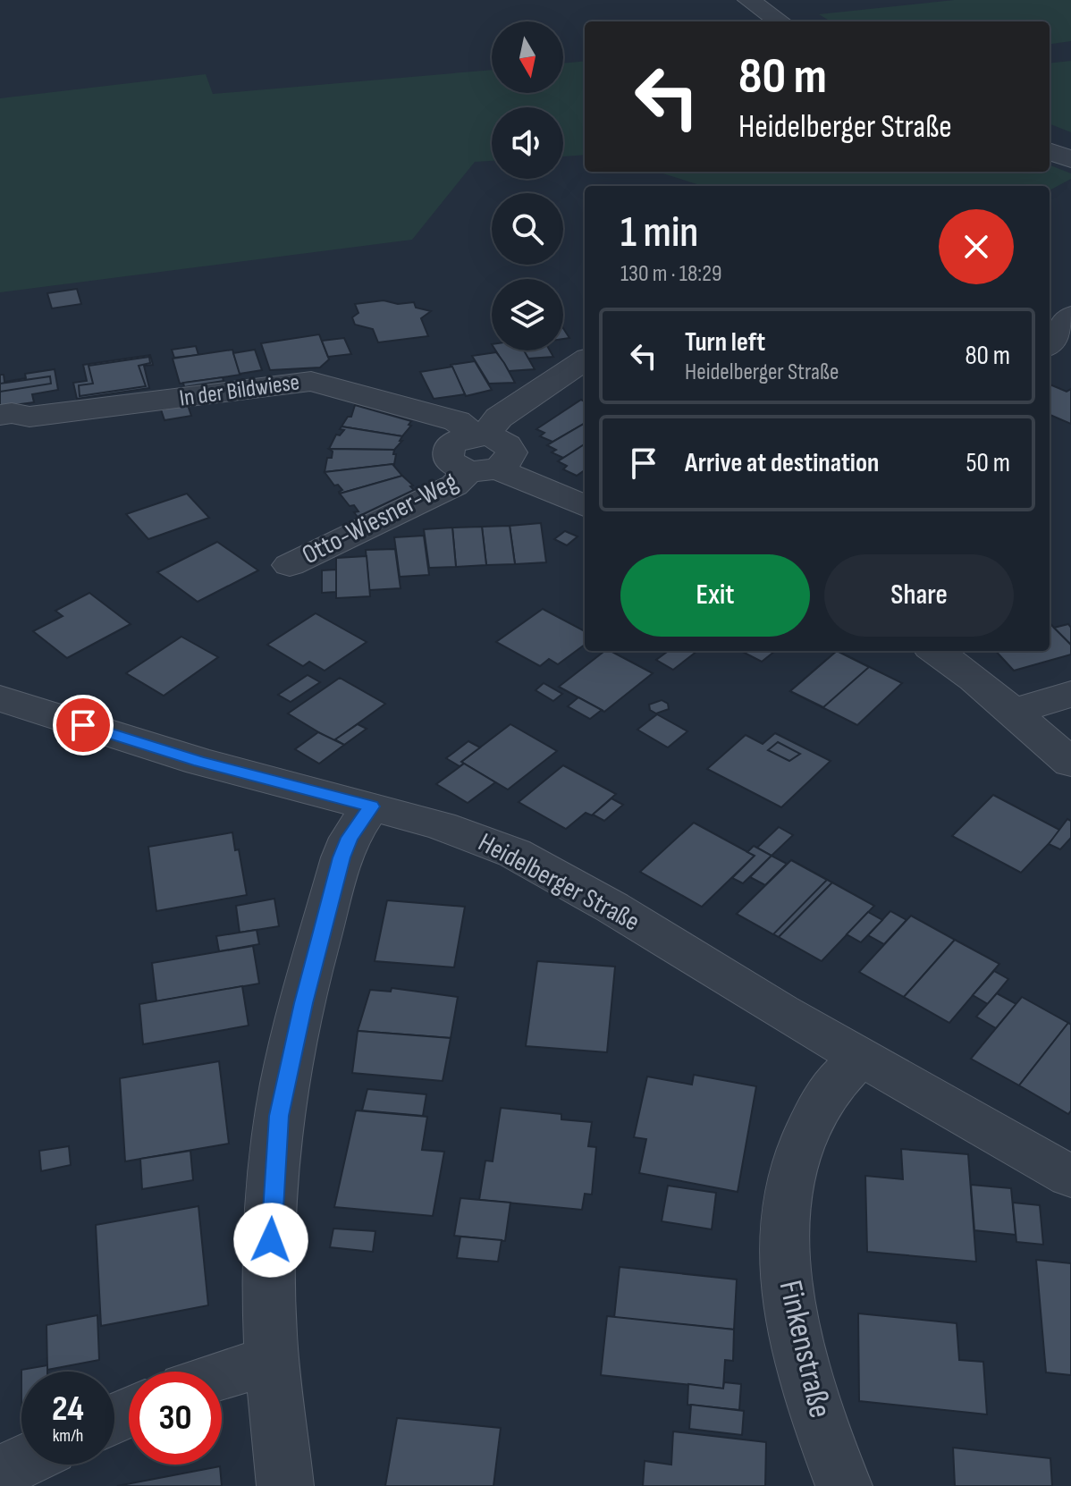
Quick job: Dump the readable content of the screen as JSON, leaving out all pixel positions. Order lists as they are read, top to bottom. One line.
{"streets":{"street":["In der Bildwiese","Otto-Wiesner-Weg","Heidelberger Straße","Finkenstraße"]},"crossings":[["In der Bildwiese","Otto-Wiesner-Weg"],["Heidelberger Straße","Finkenstraße"]],"north":"bottom","page":{"turn":["80 m","Heidelberger Straße"],"heading":["1 min","130 m · 18:29"],"list":[{"name":"Turn left","note":"Heidelberger Straße","value":"80 m"},{"name":"Arrive at destination","value":"50 m"}],"buttons":["Exit","Share"],"speed":"24 km/h","limit":"30"}}
